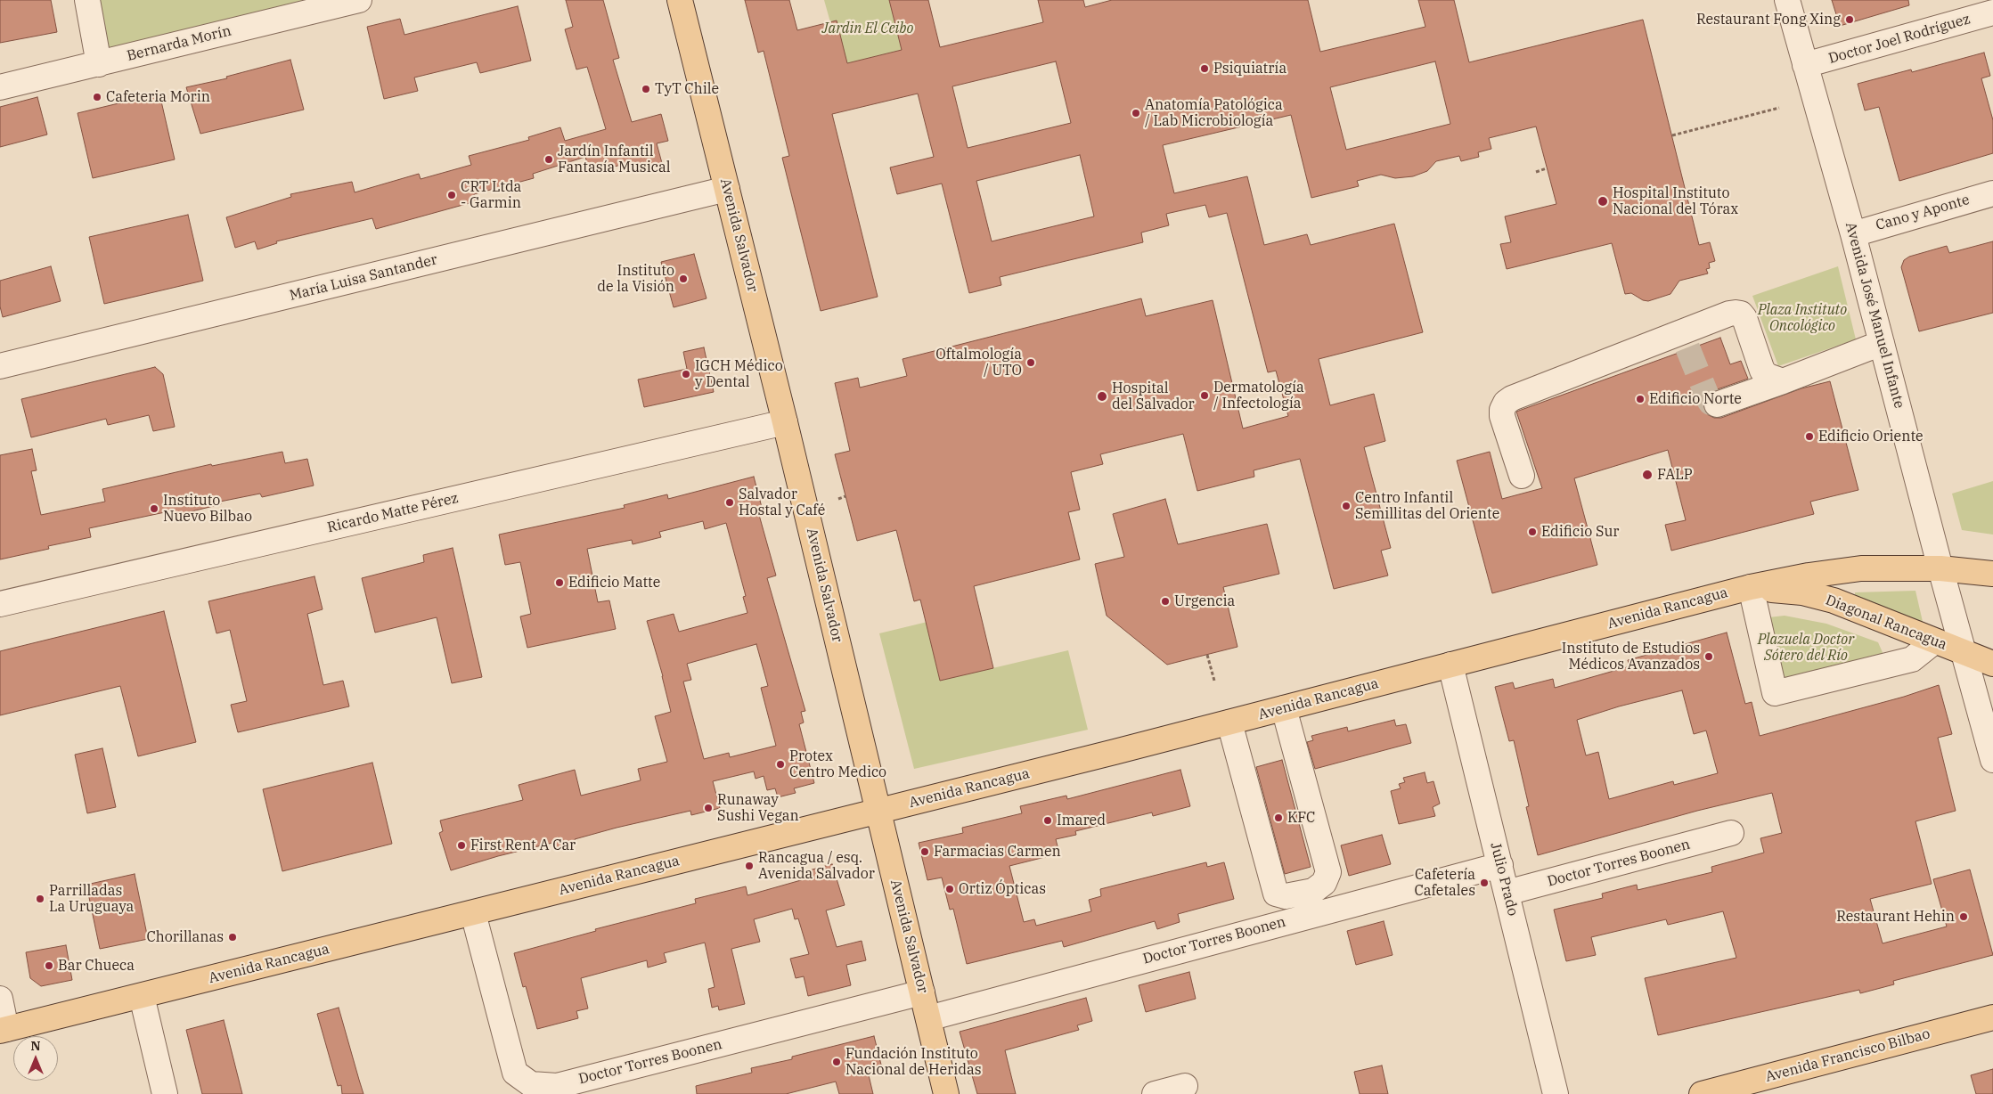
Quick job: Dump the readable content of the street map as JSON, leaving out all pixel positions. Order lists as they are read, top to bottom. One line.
{"streets":{"main road":["Avenida Salvador","Avenida Rancagua","Diagonal Rancagua","Avenida Francisco Bilbao"],"street":["Doctor Joel Rodríguez","Bernarda Morín","Cano y Aponte","María Luisa Santander","Avenida José Manuel Infante","Ricardo Matte Pérez","Doctor Torres Boonen","Julio Prado"]},"crossings":[["Doctor Joel Rodríguez","Avenida José Manuel Infante"],["Cano y Aponte","Avenida José Manuel Infante"],["Avenida Salvador","María Luisa Santander"],["Avenida Salvador","Ricardo Matte Pérez"],["Avenida Salvador","Avenida Rancagua"],["Avenida Salvador","Doctor Torres Boonen"],["Avenida José Manuel Infante","Avenida Rancagua"],["Avenida José Manuel Infante","Diagonal Rancagua"],["Avenida Rancagua","Diagonal Rancagua"],["Avenida Rancagua","Doctor Torres Boonen"],["Avenida Rancagua","Julio Prado"],["Doctor Torres Boonen","Julio Prado"]],"parks":["Jardin El Ceibo","Plaza Instituto Oncológico","Plazuela Doctor Sótero del Río"],"places":["Restaurant Fong Xing","Psiquiatría","TyT Chile","Cafeteria Morin","Anatomía Patológica / Lab Microbiología","Jardín Infantil Fantasía Musical","CRT Ltda - Garmin","Hospital Instituto Nacional del Tórax","Instituto de la Visión","Oftalmología / UTO","IGCH Médico y Dental","Dermatología / Infectología","Hospital del Salvador","Edificio Norte","Edificio Oriente","FALP","Salvador Hostal y Café","Centro Infantil Semillitas del Oriente","Instituto Nuevo Bilbao","Edificio Sur","Edificio Matte","Urgencia","Instituto de Estudios Médicos Avanzados","Protex Centro Medico","Runaway Sushi Vegan","KFC","Imared","First Rent A Car","Farmacias Carmen","Rancagua / esq. Avenida Salvador","Cafetería Cafetales","Ortiz Ópticas","Parrilladas La Uruguaya","Restaurant Hehin","Chorillanas","Bar Chueca","Fundación Instituto Nacional de Heridas"],"north":"top"}
